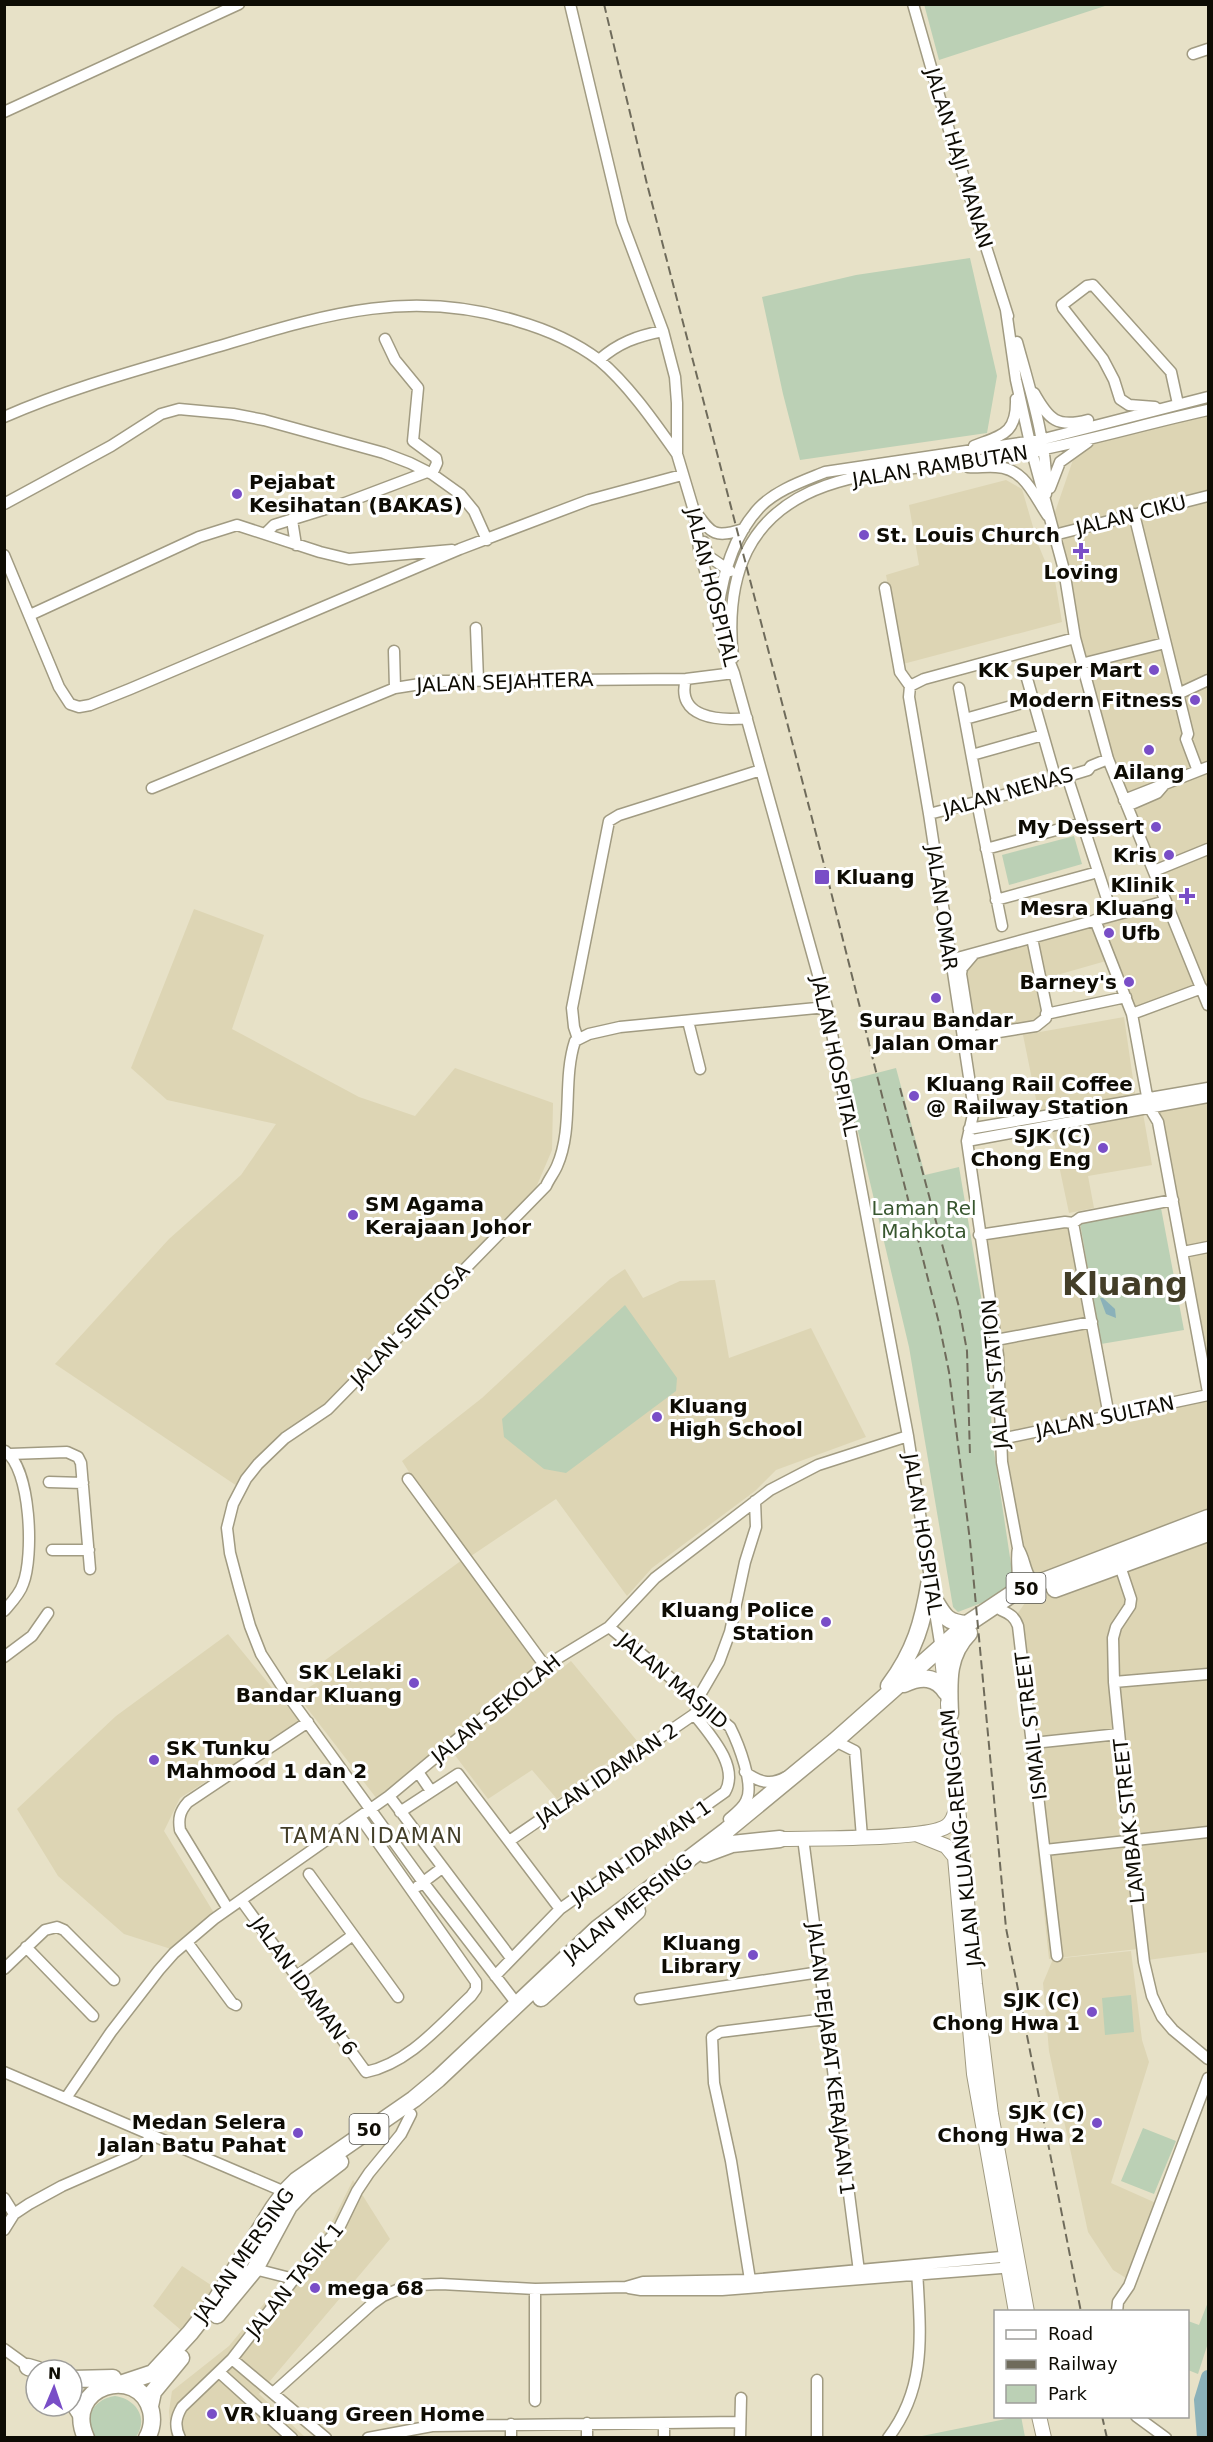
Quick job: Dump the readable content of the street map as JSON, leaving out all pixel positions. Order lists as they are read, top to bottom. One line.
{"streets":{"highway":["50","JALAN MERSING"],"main road":["JALAN KLUANG-RENGGAM"],"street":["JALAN HAJI MANAN","JALAN RAMBUTAN","JALAN CIKU","JALAN HOSPITAL","JALAN SEJAHTERA","JALAN NENAS","JALAN OMAR","JALAN SENTOSA","JALAN STATION","JALAN SULTAN","JALAN MASJID","JALAN SEKOLAH","ISMAIL STREET","JALAN IDAMAN 2","LAMBAK STREET","JALAN IDAMAN 1","JALAN IDAMAN 6","JALAN PEJABAT KERAJAAN 1","JALAN TASIK 1"]},"crossings":[["JALAN HAJI MANAN","JALAN RAMBUTAN"],["JALAN HAJI MANAN","JALAN CIKU"],["JALAN HAJI MANAN","JALAN NENAS"],["JALAN RAMBUTAN","JALAN HOSPITAL"],["JALAN RAMBUTAN","JALAN SEJAHTERA"],["JALAN HOSPITAL","JALAN SEJAHTERA"],["JALAN HOSPITAL","JALAN SEKOLAH"],["JALAN HOSPITAL","JALAN KLUANG-RENGGAM"],["JALAN HOSPITAL","JALAN MERSING"],["JALAN NENAS","JALAN OMAR"],["JALAN OMAR","JALAN STATION"],["JALAN SENTOSA","JALAN SEKOLAH"],["JALAN SENTOSA","JALAN IDAMAN 1"],["JALAN SENTOSA","JALAN MERSING"],["JALAN STATION","JALAN SULTAN"],["JALAN STATION","JALAN MERSING"],["50","JALAN MERSING"],["JALAN MASJID","JALAN SEKOLAH"],["JALAN MASJID","JALAN IDAMAN 2"],["JALAN MASJID","JALAN MERSING"],["JALAN SEKOLAH","JALAN IDAMAN 6"],["ISMAIL STREET","JALAN MERSING"],["JALAN IDAMAN 2","JALAN IDAMAN 1"],["LAMBAK STREET","JALAN MERSING"],["JALAN KLUANG-RENGGAM","JALAN MERSING"]],"districts":["Kluang","TAMAN IDAMAN"],"parks":["Laman Rel Mahkota"],"places":{"other":["Pejabat Kesihatan (BAKAS)","St. Louis Church","KK Super Mart","Modern Fitness","Ailang","My Dessert","Kris","Ufb","Barney's","Surau Bandar Jalan Omar","Kluang Rail Coffee @ Railway Station","SJK (C) Chong Eng","SM Agama Kerajaan Johor","Kluang High School","Kluang Police Station","SK Lelaki Bandar Kluang","SK Tunku Mahmood 1 dan 2","Kluang Library","SJK (C) Chong Hwa 1","SJK (C) Chong Hwa 2","Medan Selera Jalan Batu Pahat","mega 68","VR kluang Green Home"],"health":["Loving","Klinik Mesra Kluang"],"transit":["Kluang"]},"legend":["Road","Railway","Park"],"north":"top"}
